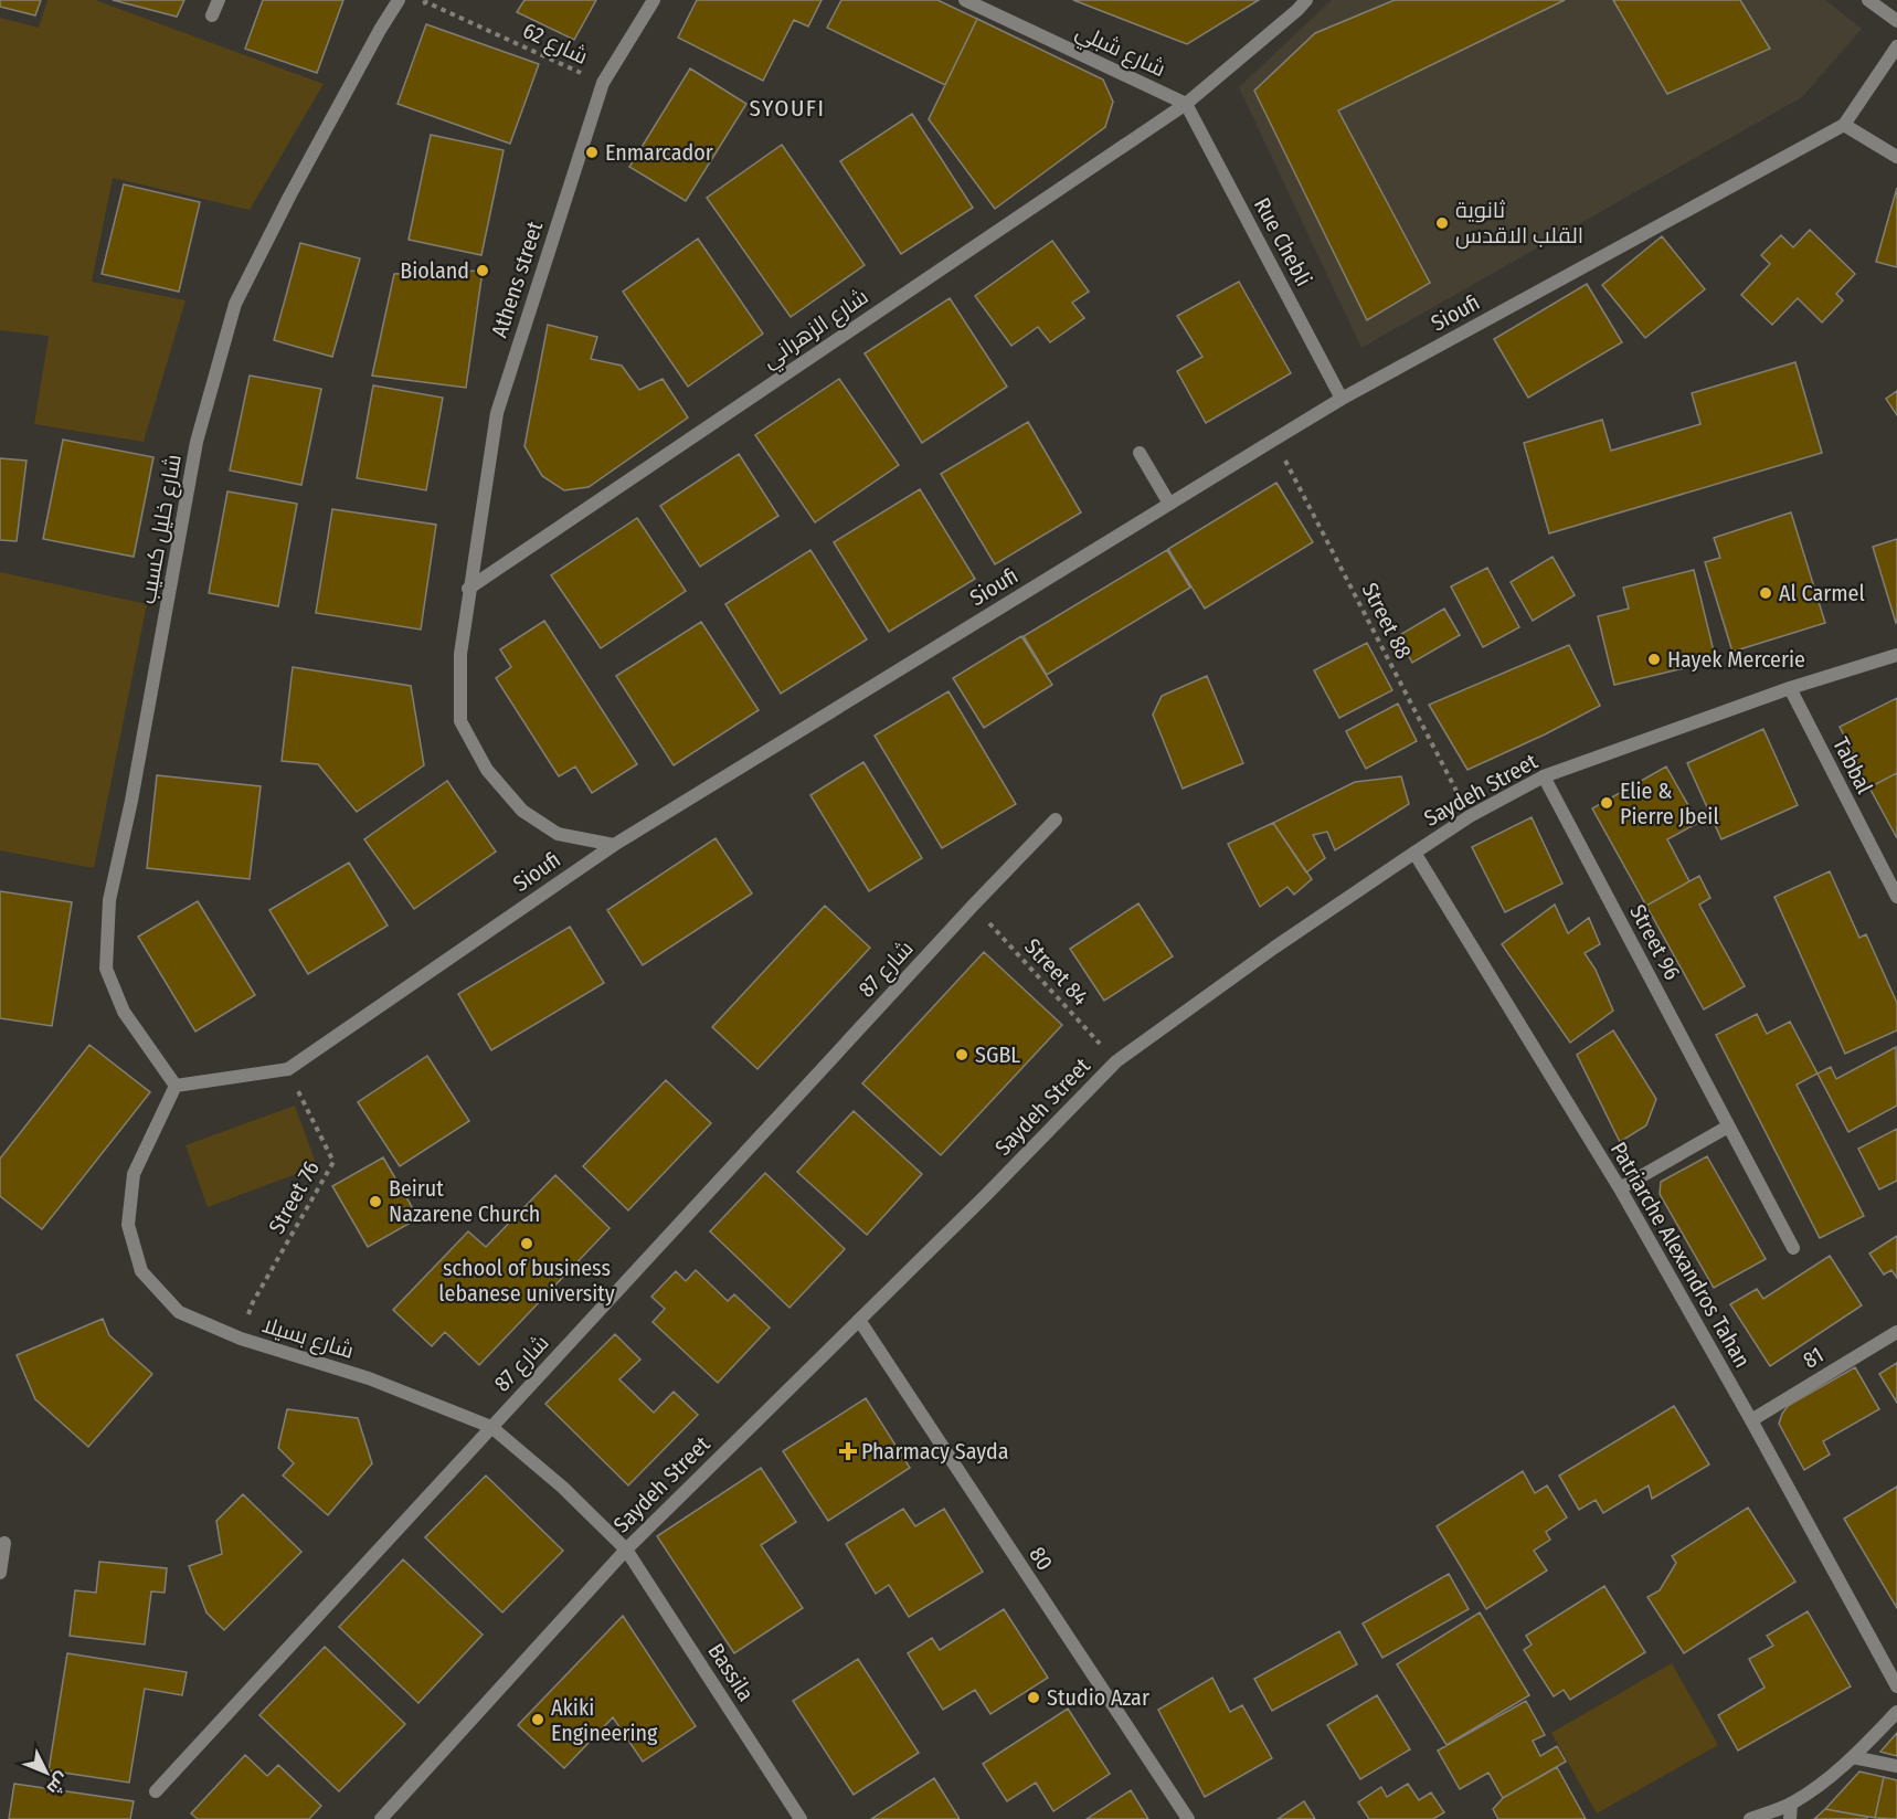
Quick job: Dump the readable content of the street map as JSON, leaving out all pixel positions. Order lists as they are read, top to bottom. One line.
{"streets":{"street":["شارع شبلي","Rue Chebli","Athens street","Sioufi","شارع الزهراني","شارع خليل كسيب","Tabbal","Saydeh Street","Street 96","شارع 87","Patriarche Alexandros Tahan","شارع بسيلا","81","80","Bassila"],"path":["شارع 62","Street 88","Street 84","Street 76"]},"crossings":[["شارع 62","Athens street"],["شارع شبلي","Rue Chebli"],["شارع شبلي","شارع الزهراني"],["Rue Chebli","Sioufi"],["Rue Chebli","شارع الزهراني"],["Athens street","شارع الزهراني"],["Sioufi","شارع خليل كسيب"],["Sioufi","Street 88"],["Sioufi","Street 76"],["Sioufi","شارع بسيلا"],["شارع خليل كسيب","شارع بسيلا"],["Street 88","Saydeh Street"],["Tabbal","Saydeh Street"],["Saydeh Street","Street 96"],["Saydeh Street","Street 84"],["Saydeh Street","Patriarche Alexandros Tahan"],["Saydeh Street","شارع بسيلا"],["Saydeh Street","80"],["Saydeh Street","Bassila"],["شارع 87","Street 84"],["شارع 87","شارع بسيلا"],["Patriarche Alexandros Tahan","81"],["شارع بسيلا","Bassila"]],"districts":["SYOUFI"],"places":{"other":["Enmarcador","ثانوية القلب الاقدس","Bioland","Al Carmel","Hayek Mercerie","Elie & Pierre Jbeil","SGBL","Beirut Nazarene Church","school of business lebanese university","Studio Azar","Akiki Engineering"],"health":["Pharmacy Sayda"]},"north":"bottom right"}
